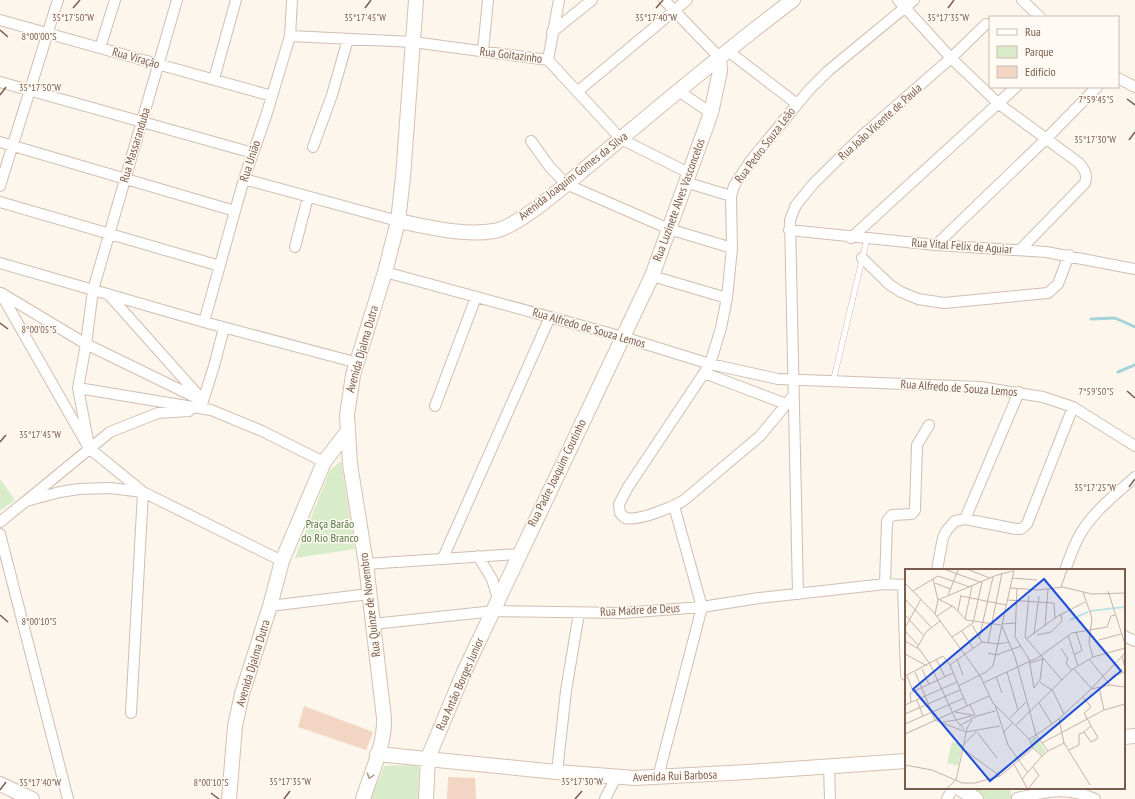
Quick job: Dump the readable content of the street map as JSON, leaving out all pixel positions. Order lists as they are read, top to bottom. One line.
{"streets":{"street":["Rua Goitazinho","Rua Viração","Rua João Vicente de Paula","Rua Massaranduba","Rua Pedro Souza Leão","Rua União","Avenida Joaquim Gomes da Silva","Rua Luzinete Alves Vasconcelos","Rua Vital Felix de Aguiar","Rua Alfredo de Souza Lemos","Avenida Djalma Dutra","Rua Padre Joaquim Coutinho","Rua Quinze de Novembro","Rua Madre de Deus","Rua Antão Borges Junior","Avenida Rui Barbosa"]},"crossings":[["Rua Goitazinho","Rua Pedro Souza Leão"],["Rua Goitazinho","Rua União"],["Rua Goitazinho","Avenida Joaquim Gomes da Silva"],["Rua Goitazinho","Rua Luzinete Alves Vasconcelos"],["Rua Goitazinho","Avenida Djalma Dutra"],["Rua Viração","Rua Massaranduba"],["Rua Viração","Rua União"],["Rua João Vicente de Paula","Rua Vital Felix de Aguiar"],["Rua Pedro Souza Leão","Rua Alfredo de Souza Lemos"],["Rua União","Avenida Joaquim Gomes da Silva"],["Avenida Joaquim Gomes da Silva","Rua Luzinete Alves Vasconcelos"],["Avenida Joaquim Gomes da Silva","Avenida Djalma Dutra"],["Rua Luzinete Alves Vasconcelos","Rua Alfredo de Souza Lemos"],["Rua Luzinete Alves Vasconcelos","Rua Padre Joaquim Coutinho"],["Rua Alfredo de Souza Lemos","Avenida Djalma Dutra"],["Rua Alfredo de Souza Lemos","Rua Padre Joaquim Coutinho"],["Avenida Djalma Dutra","Rua Quinze de Novembro"],["Rua Padre Joaquim Coutinho","Rua Madre de Deus"],["Rua Padre Joaquim Coutinho","Rua Antão Borges Junior"],["Rua Quinze de Novembro","Rua Madre de Deus"],["Rua Quinze de Novembro","Avenida Rui Barbosa"],["Rua Madre de Deus","Rua Antão Borges Junior"],["Rua Antão Borges Junior","Avenida Rui Barbosa"]],"parks":["Praça Barão do Rio Branco"],"legend":["Rua","Parque","Edifício"],"coordinates":["35°17'50\"W","35°17'45\"W","35°17'40\"W","35°17'35\"W","8°00'00\"S","7°59'45\"S","35°17'30\"W","8°00'05\"S","7°59'50\"S","35°17'25\"W","8°00'10\"S"]}
